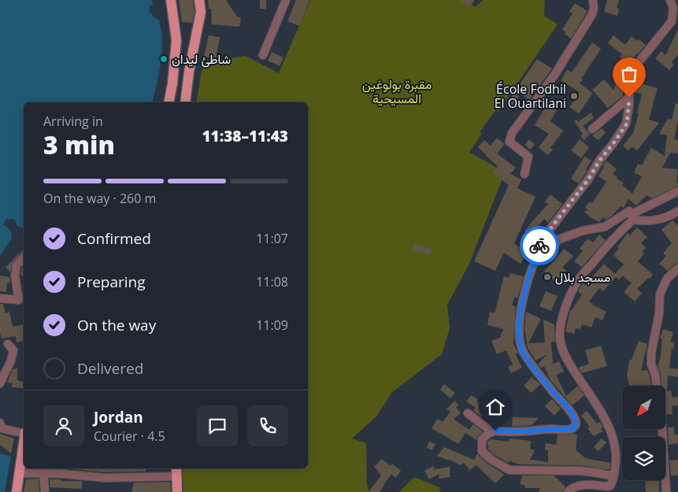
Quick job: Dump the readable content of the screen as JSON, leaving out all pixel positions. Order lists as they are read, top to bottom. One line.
{"parks":["مقبرة بولوغين المسيحية"],"places":["شاطئ ليدان","École Fodhil El Ouartilani","مسجد بلال"],"north":"bottom left","page":{"heading":["3 min","Arriving in","11:38–11:43"],"panel":["Jordan","Courier · 4.5"],"bar":"On the way · 260 m","list":[["Confirmed","11:07"],["Preparing","11:08"],["On the way","11:09"],"Delivered"]}}
